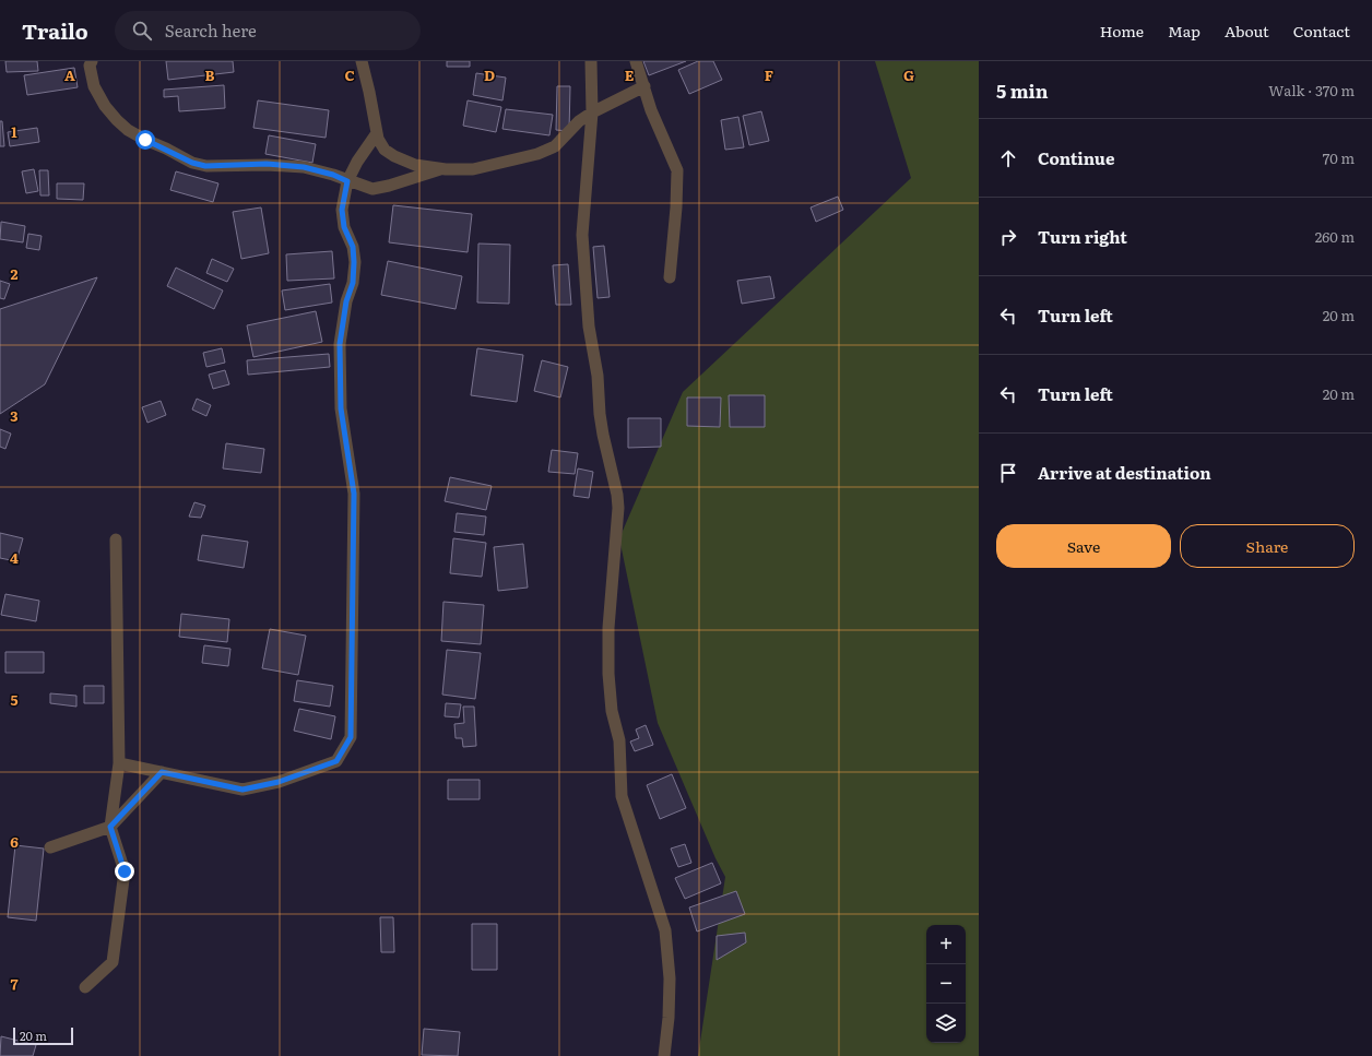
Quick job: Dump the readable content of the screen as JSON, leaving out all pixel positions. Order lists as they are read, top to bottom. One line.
{"scale_bar":"20 m","page":{"header":"Trailo","search":"Search here","nav":["Home","Map","About","Contact"],"heading":["5 min","Walk · 370 m"],"list":[["Continue","70 m"],["Turn right","260 m"],["Turn left","20 m"],["Turn left","20 m"],"Arrive at destination"],"buttons":["Save","Share"],"map_buttons":["+","−"],"scale":"20 m"},"grid":{"columns":["A","B","C","D","E","F","G"],"rows":["1","2","3","4","5","6","7"]}}
